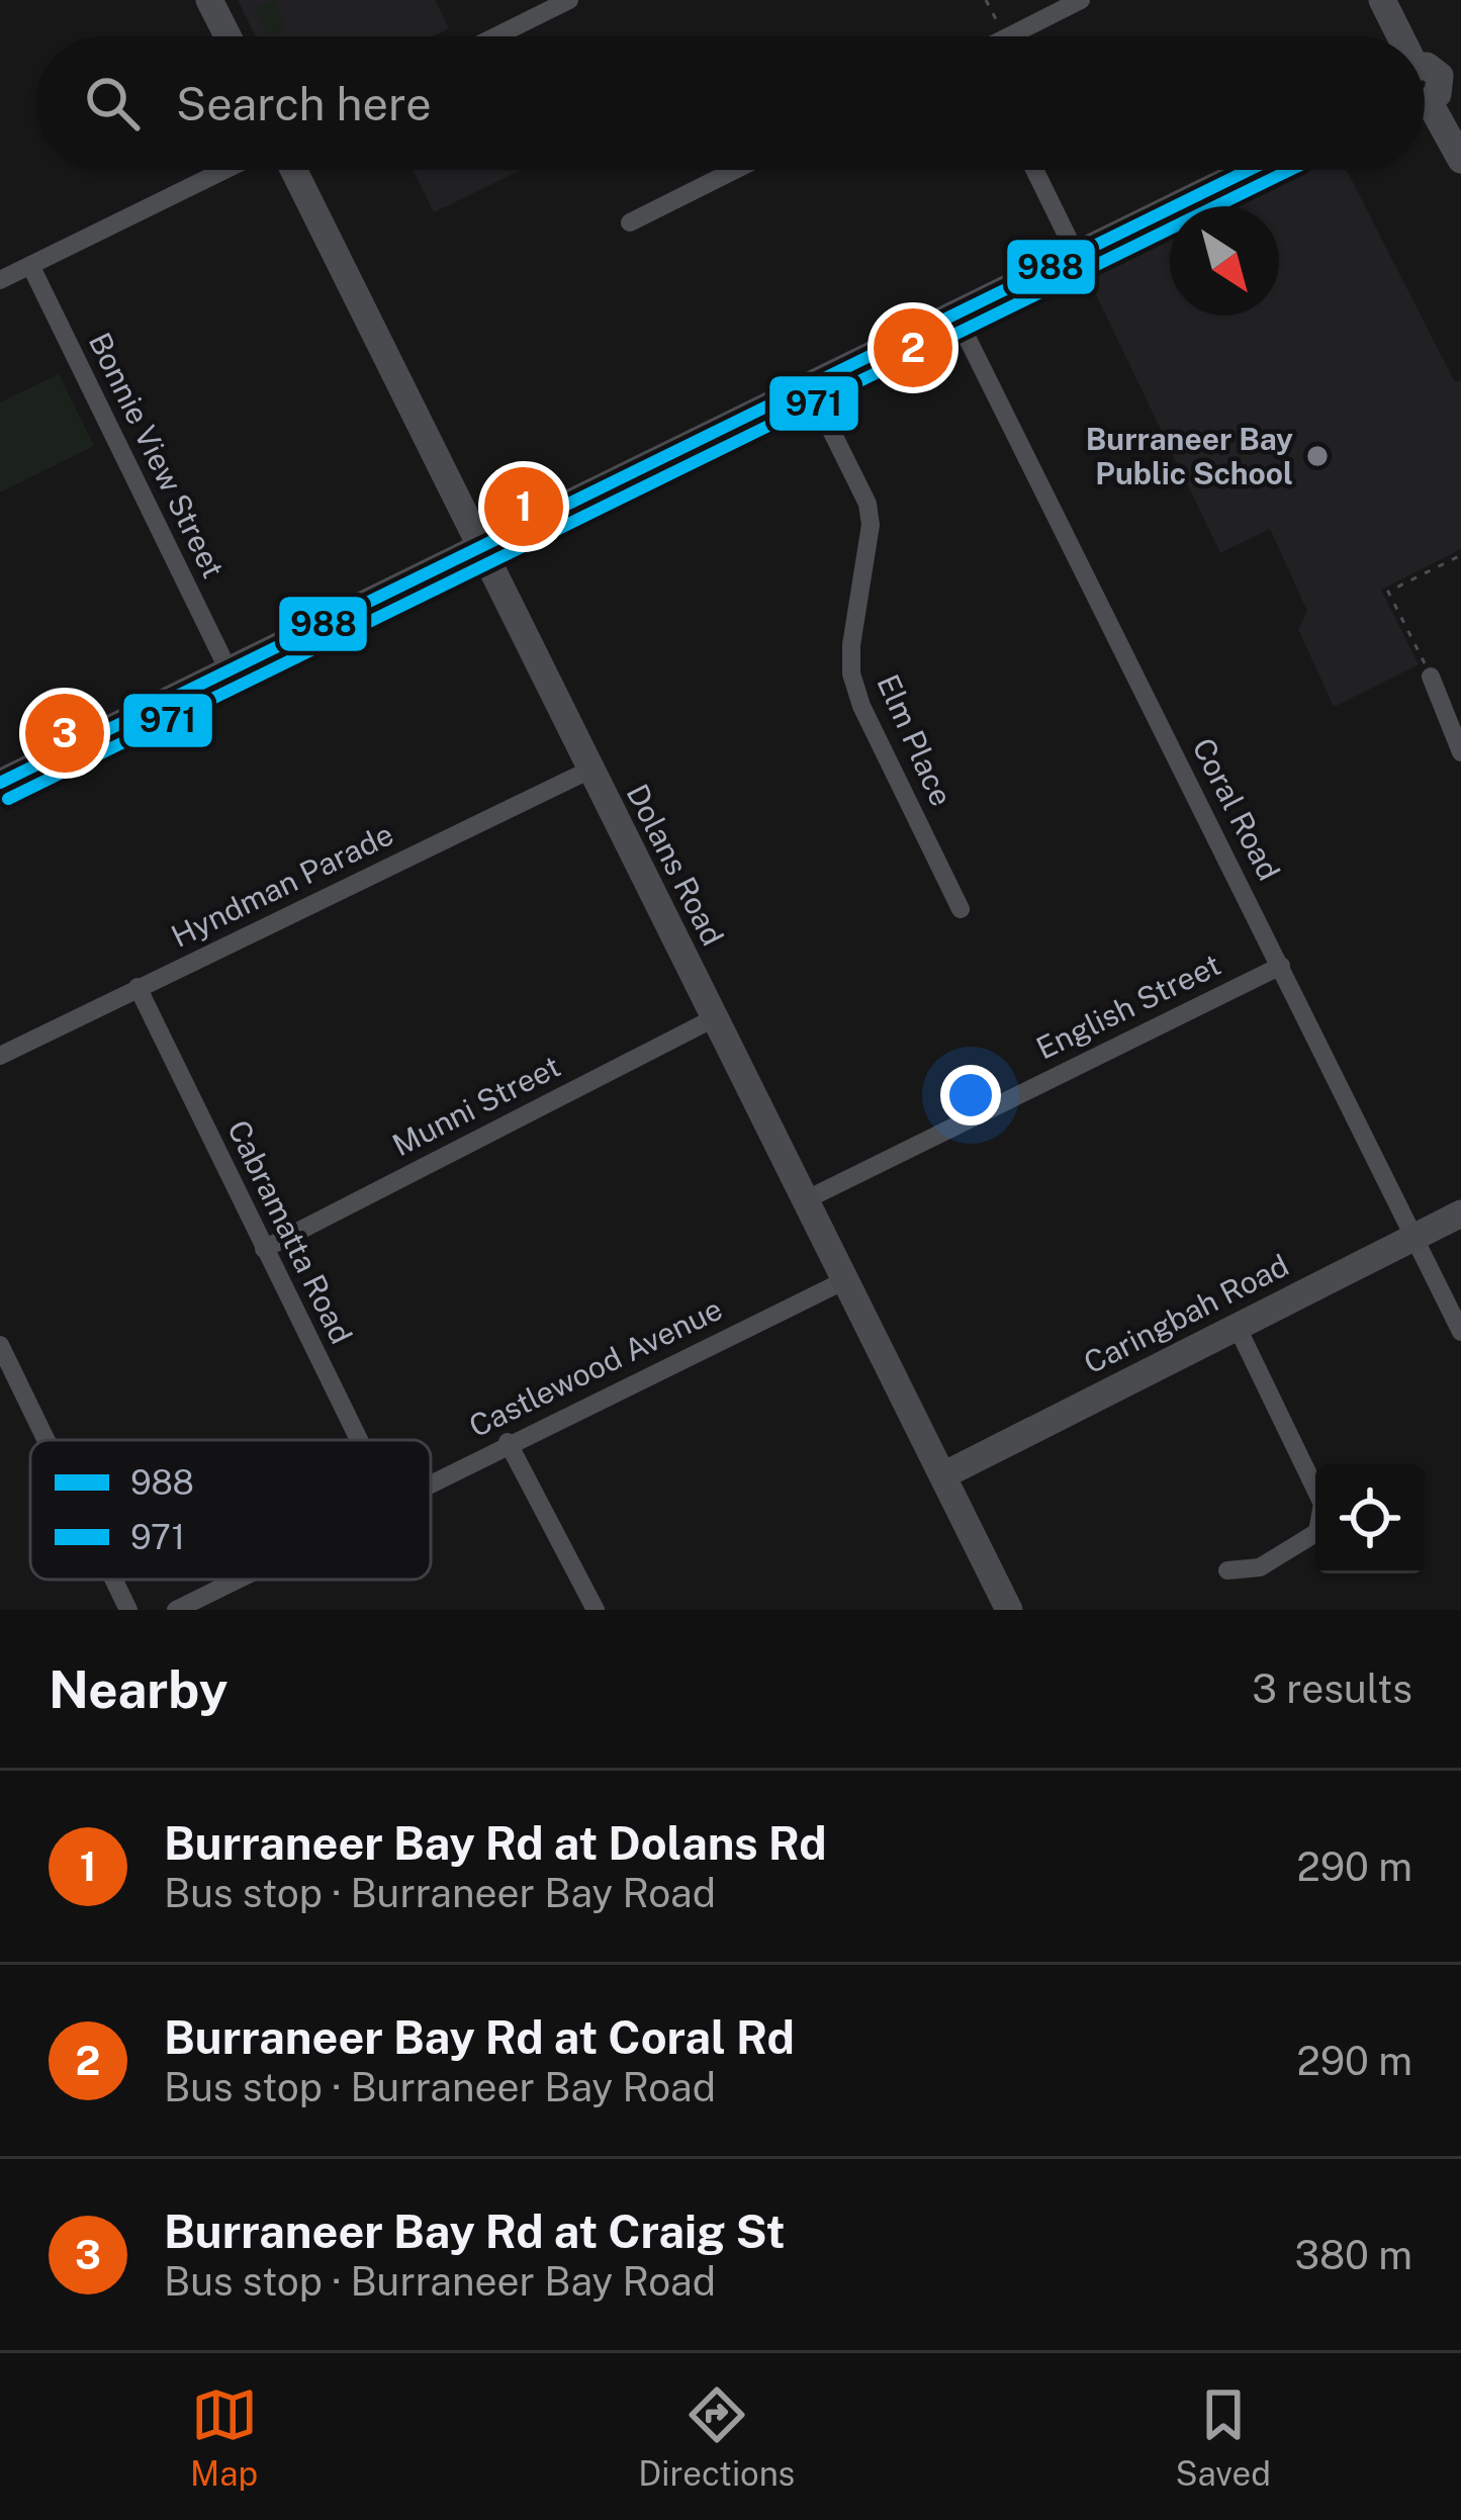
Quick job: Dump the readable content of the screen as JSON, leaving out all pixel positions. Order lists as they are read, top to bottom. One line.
{"streets":{"street":["Bonnie View Street","Elm Place","Coral Road","Dolans Road","Hyndman Parade","English Street","Munni Street","Cabramatta Road","Caringbah Road","Castlewood Avenue"]},"crossings":[["Coral Road","English Street"],["Coral Road","Caringbah Road"],["Dolans Road","Hyndman Parade"],["Dolans Road","English Street"],["Dolans Road","Munni Street"],["Dolans Road","Caringbah Road"],["Dolans Road","Castlewood Avenue"],["Hyndman Parade","Cabramatta Road"],["Munni Street","Cabramatta Road"]],"places":["Burraneer Bay Public School"],"lines":["transit line 988","transit line 971"],"legend":["988","971"],"north":"bottom right","page":{"search":"Search here","pins":["2","1","3"],"heading":["Nearby","3 results"],"list":[{"mark":"1","name":"Burraneer Bay Rd at Dolans Rd","note":"Bus stop · Burraneer Bay Road","value":"290 m"},{"mark":"2","name":"Burraneer Bay Rd at Coral Rd","note":"Bus stop · Burraneer Bay Road","value":"290 m"},{"mark":"3","name":"Burraneer Bay Rd at Craig St","note":"Bus stop · Burraneer Bay Road","value":"380 m"}],"nav":["Map","Directions","Saved"]}}
